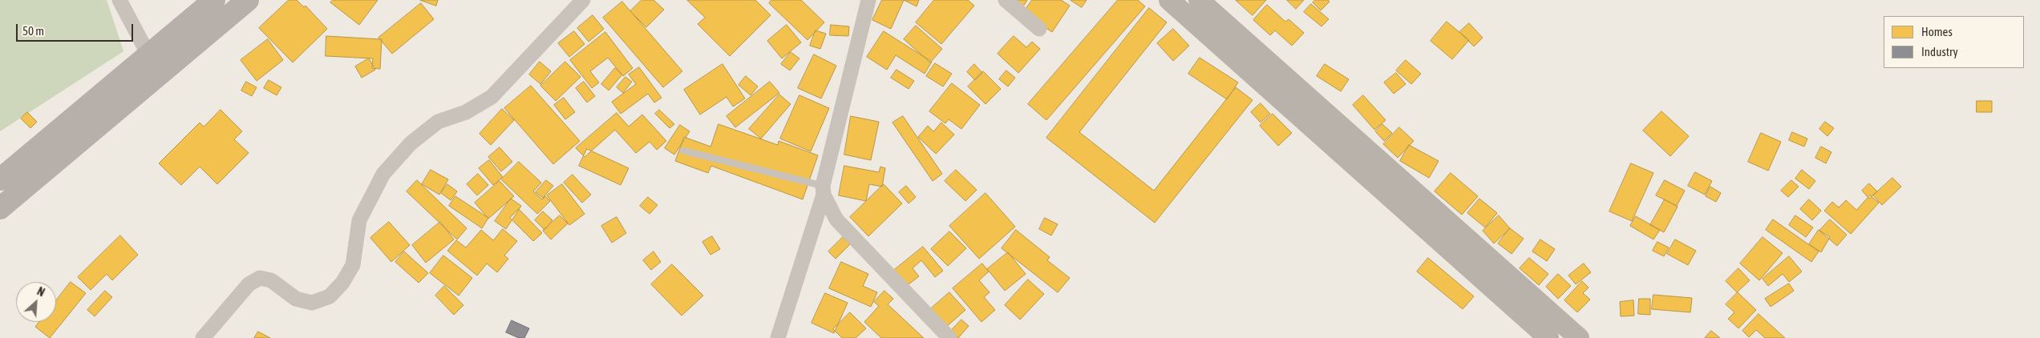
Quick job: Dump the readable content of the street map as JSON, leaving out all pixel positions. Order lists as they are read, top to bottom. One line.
{"legend":["Homes","Industry"],"scale_bar":"50 m","north":"top right"}
